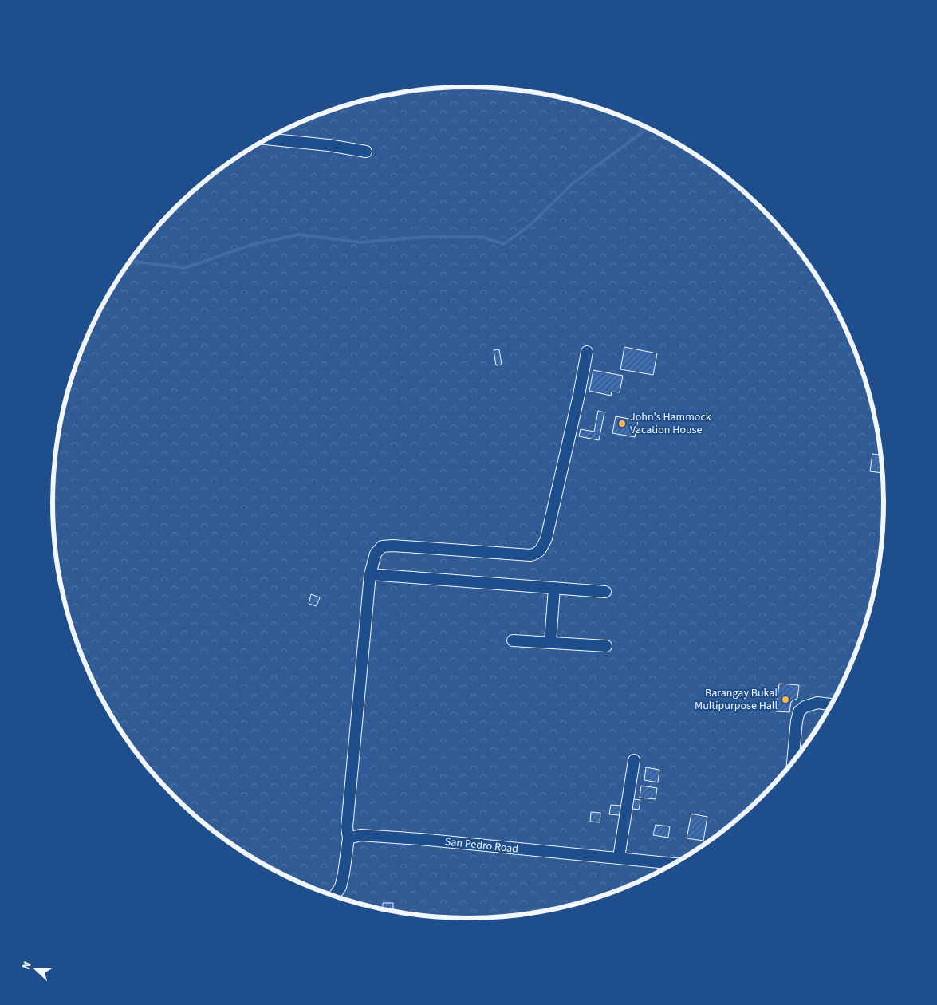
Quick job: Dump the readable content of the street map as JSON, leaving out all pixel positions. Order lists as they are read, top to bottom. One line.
{"streets":{"street":["San Pedro Road"]},"places":["John's Hammock Vacation House","Barangay Bukal Multipurpose Hall"],"north":"left"}
